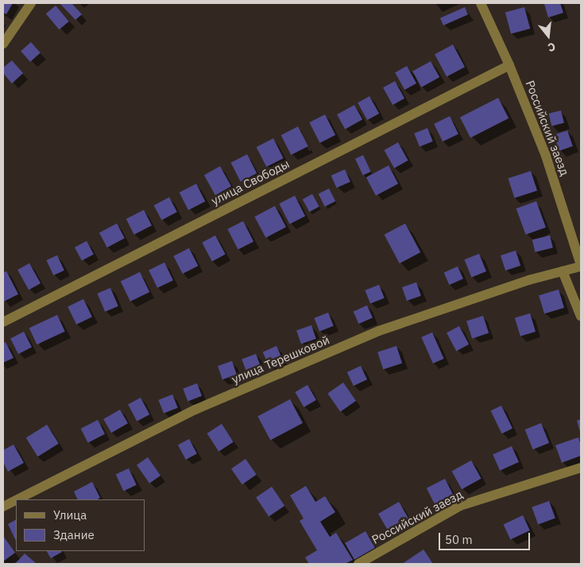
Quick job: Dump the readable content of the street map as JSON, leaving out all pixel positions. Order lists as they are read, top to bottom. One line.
{"streets":{"street":["Российский заезд","улица Свободы","улица Терешковой"]},"crossings":[["Российский заезд","улица Свободы"],["Российский заезд","улица Терешковой"]],"legend":["Улица","Здание"],"scale_bar":"50 m","north":"bottom"}
